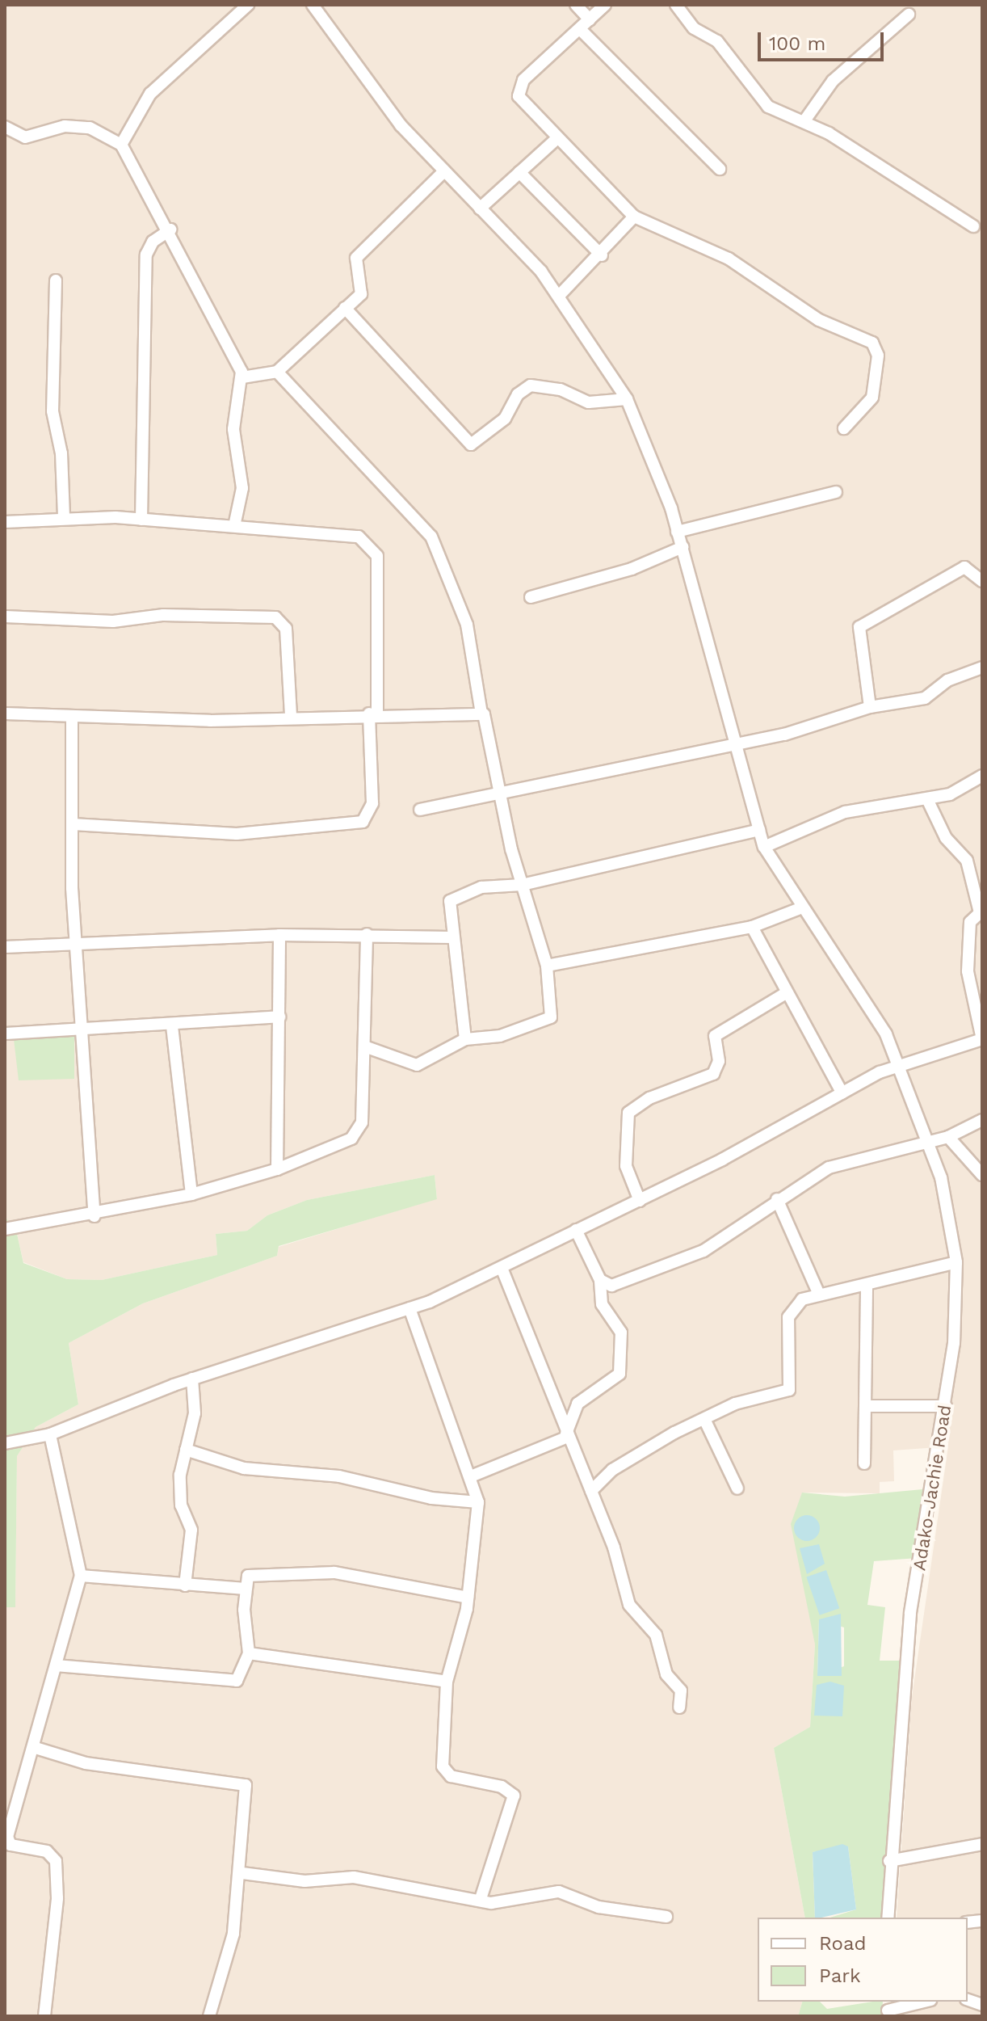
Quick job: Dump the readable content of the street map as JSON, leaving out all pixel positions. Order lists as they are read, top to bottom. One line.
{"streets":{"street":["Adako-Jachie Road"]},"legend":["Road","Park"],"scale_bar":"100 m"}
